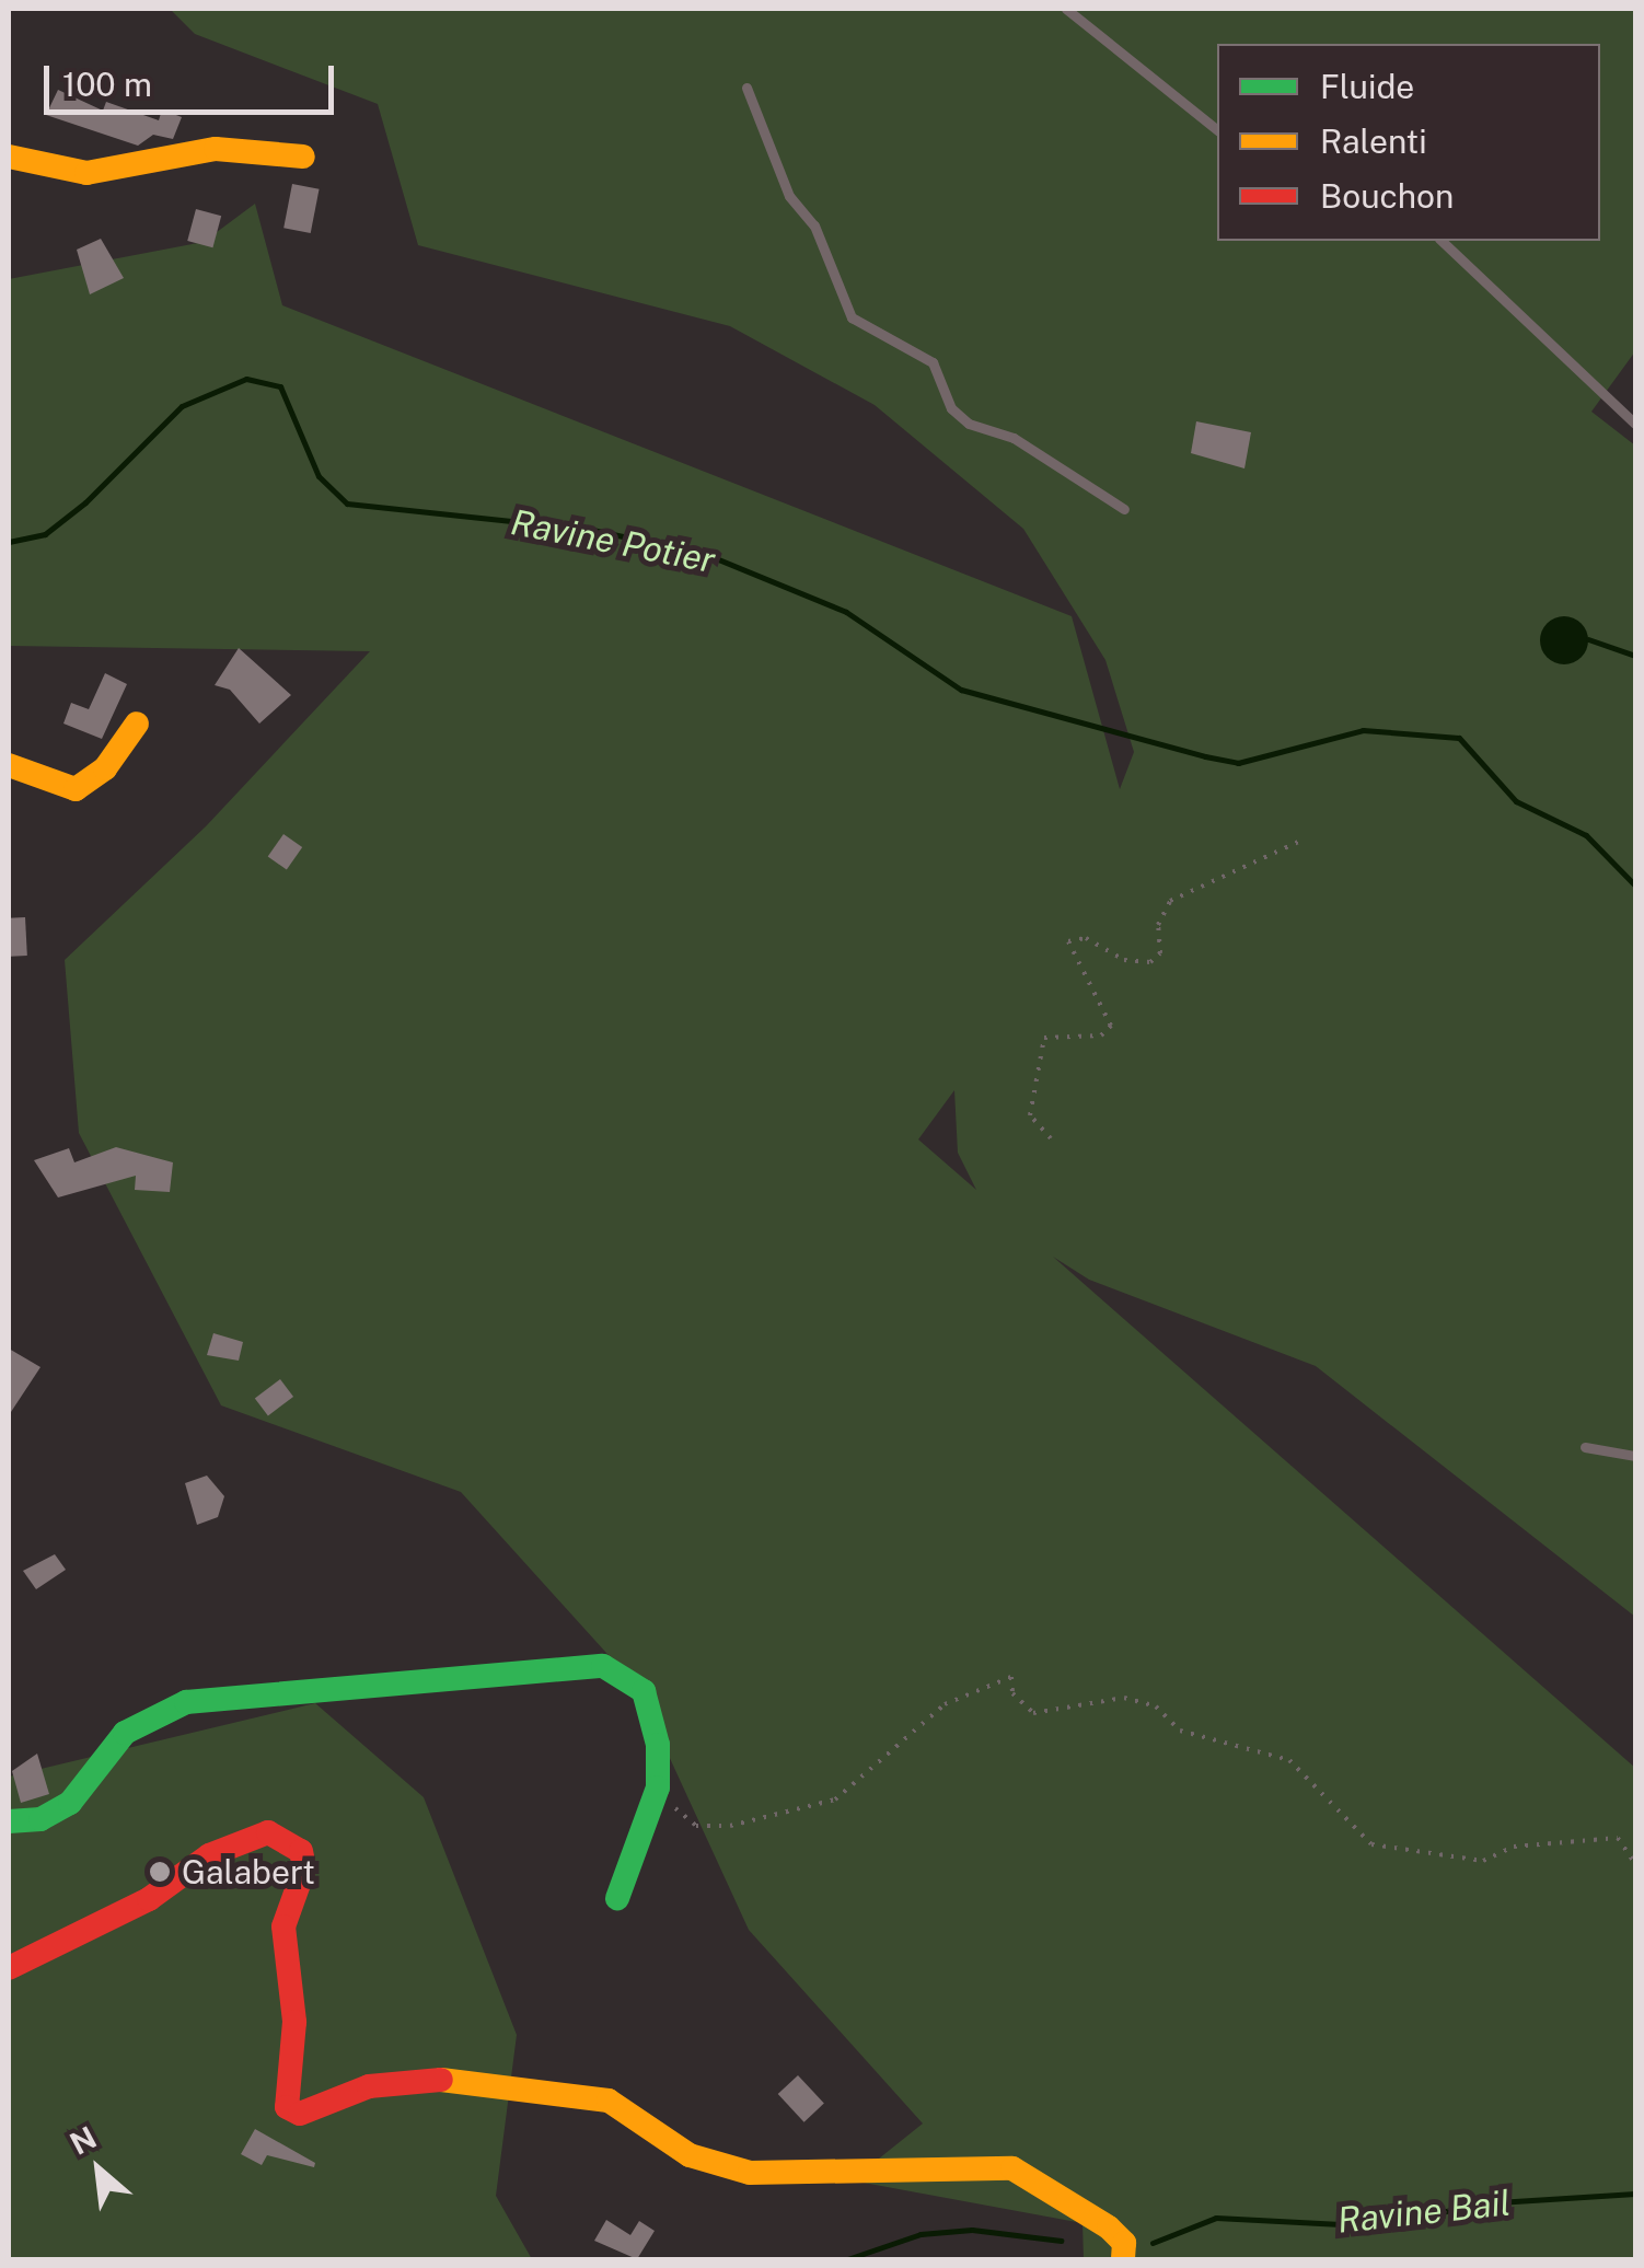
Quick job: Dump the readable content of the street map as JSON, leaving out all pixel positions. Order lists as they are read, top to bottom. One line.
{"water":["Ravine Potier","Ravine Bail"],"places":["Galabert"],"legend":["Fluide","Ralenti","Bouchon"],"scale_bar":"100 m","north":"top left"}
